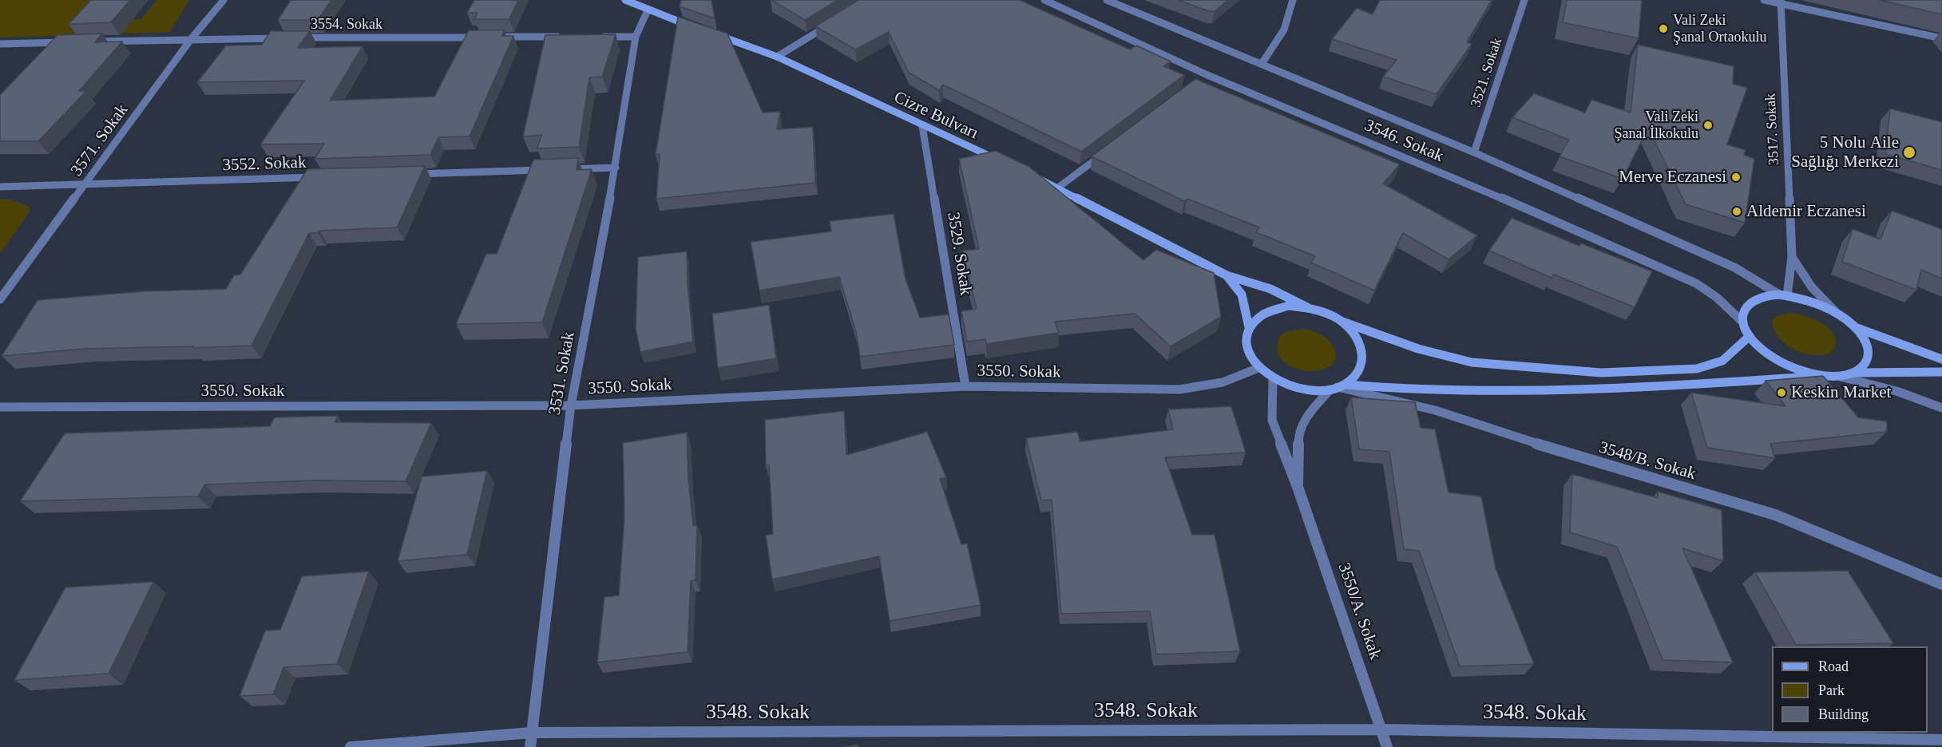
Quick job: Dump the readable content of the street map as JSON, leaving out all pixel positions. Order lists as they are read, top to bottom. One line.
{"streets":{"main road":["Cizre Bulvarı"],"street":["3554. Sokak","3521. Sokak","3517. Sokak","3571. Sokak","3546. Sokak","3552. Sokak","3529. Sokak","3550. Sokak","3531. Sokak","3548/B. Sokak","3550/A. Sokak","3548. Sokak"]},"crossings":[["3554. Sokak","3571. Sokak"],["3521. Sokak","3546. Sokak"],["Cizre Bulvarı","3529. Sokak"],["3517. Sokak","3546. Sokak"],["3571. Sokak","3552. Sokak"],["3529. Sokak","3550. Sokak"],["3550. Sokak","3531. Sokak"],["3550. Sokak","3548/B. Sokak"],["3550. Sokak","3550/A. Sokak"],["3531. Sokak","3548. Sokak"],["3548/B. Sokak","3550/A. Sokak"],["3550/A. Sokak","3548. Sokak"]],"places":["Vali Zeki Şanal Ortaokulu","Vali Zeki Şanal İlkokulu","5 Nolu Aile Sağlığı Merkezi","Merve Eczanesi","Aldemir Eczanesi","Keskin Market"],"legend":["Road","Park","Building"]}
